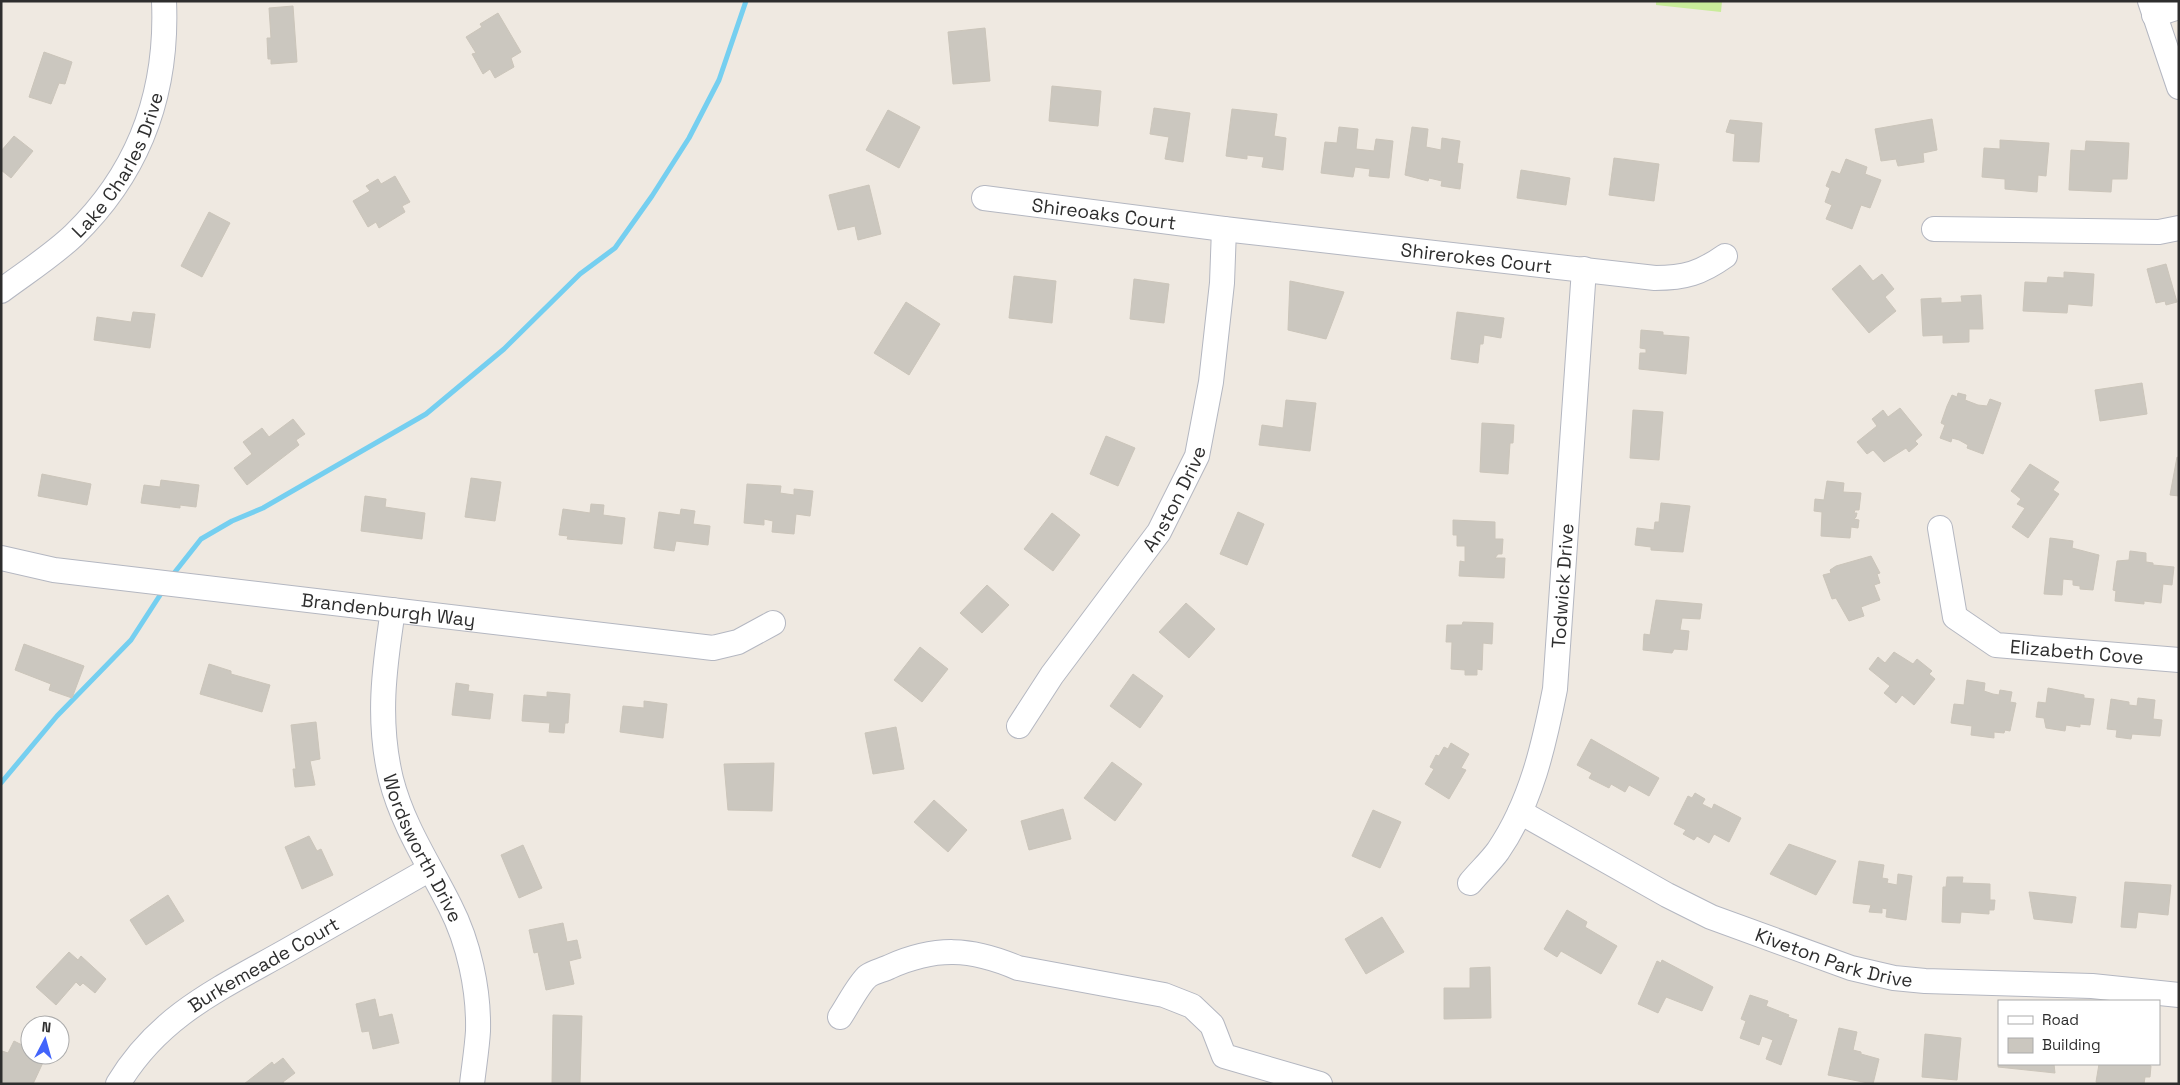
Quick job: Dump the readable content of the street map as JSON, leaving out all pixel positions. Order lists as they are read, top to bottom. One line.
{"streets":{"street":["Lake Charles Drive","Shireoaks Court","Shirerokes Court","Anston Drive","Todwick Drive","Brandenburgh Way","Elizabeth Cove","Wordsworth Drive","Kiveton Park Drive","Burkemeade Court"]},"crossings":[["Shireoaks Court","Shirerokes Court"],["Shireoaks Court","Anston Drive"],["Shirerokes Court","Anston Drive"],["Shirerokes Court","Todwick Drive"],["Todwick Drive","Kiveton Park Drive"],["Brandenburgh Way","Wordsworth Drive"],["Wordsworth Drive","Burkemeade Court"]],"legend":["Road","Building"],"north":"top"}
